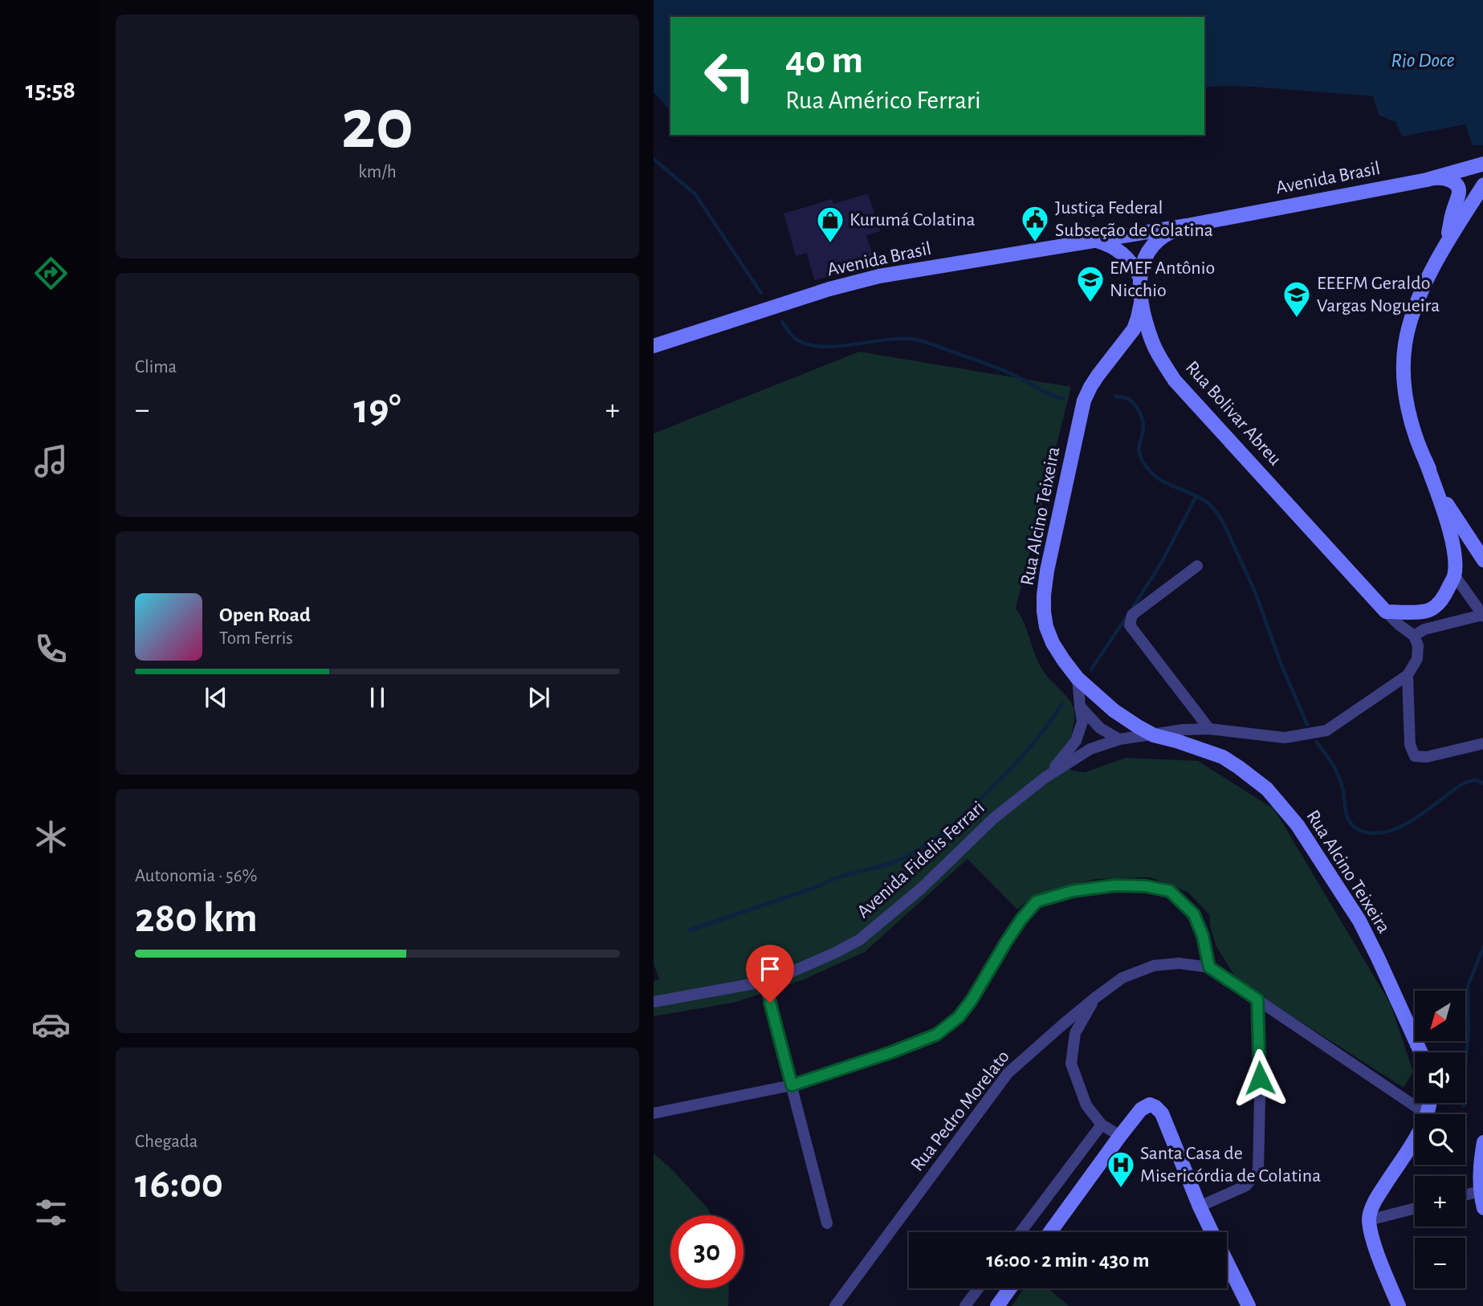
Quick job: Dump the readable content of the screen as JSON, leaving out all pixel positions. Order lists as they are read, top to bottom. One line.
{"streets":{"main road":["Avenida Brasil","Rua Bolivar Abreu","Rua Alcino Teixeira"],"street":["Avenida Fidelis Ferrari","Rua Pedro Morelato"]},"crossings":[["Avenida Brasil","Rua Bolivar Abreu"],["Rua Bolivar Abreu","Rua Alcino Teixeira"],["Rua Alcino Teixeira","Avenida Fidelis Ferrari"]],"water":["Rio Doce"],"places":{"public building":["Justiça Federal Subseção de Colatina"],"shop":["Kurumá Colatina"],"school or university":["EMEF Antônio Nicchio","EEEFM Geraldo Vargas Nogueira"],"hospital":["Santa Casa de Misericórdia de Colatina"]},"north":"bottom left","page":{"tabs":"15:58","tile":[["20","km/h"],"Clima",["Autonomia · 56%","280 km"],["Chegada","16:00"]],"turn":["40 m","Rua Américo Ferrari"],"heat":["−","19°","+"],"song":["Open Road","Tom Ferris"],"map_buttons":["+","−"],"limit":"30","trip":"16:00 · 2 min · 430 m"}}
